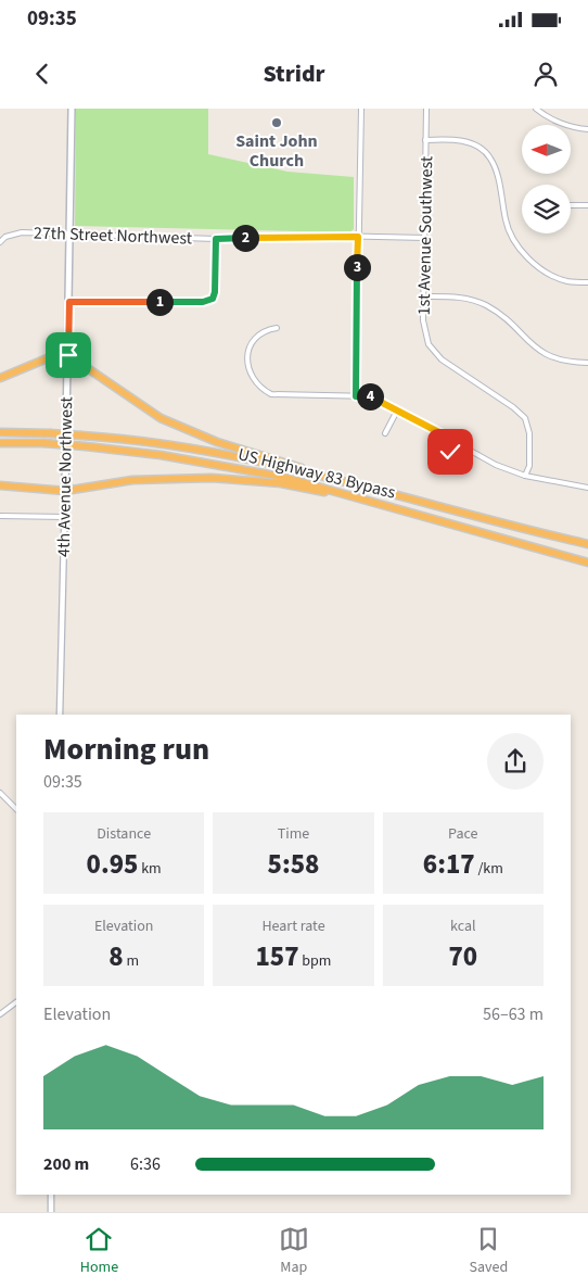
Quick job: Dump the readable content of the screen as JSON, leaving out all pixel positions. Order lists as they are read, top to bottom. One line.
{"streets":{"highway":["US Highway 83 Bypass"],"main road":["4th Avenue Northwest"],"street":["27th Street Northwest","1st Avenue Southwest"]},"crossings":[["27th Street Northwest","1st Avenue Southwest"],["27th Street Northwest","4th Avenue Northwest"]],"places":["Saint John Church"],"north":"left","page":{"status":"09:35","header":"Stridr","pins":["2","3","1","4"],"heading":["Morning run","09:35"],"stats":[["Distance","0.95 km"],["Time","5:58"],["Pace","6:17 /km"],["Elevation","8 m"],["Heart rate","157 bpm"],["kcal","70"]],"chart":["Elevation","56–63 m"],"list":[{"name":"200 m","note":"6:36"}],"tabs":["Home","Map","Saved"]}}
